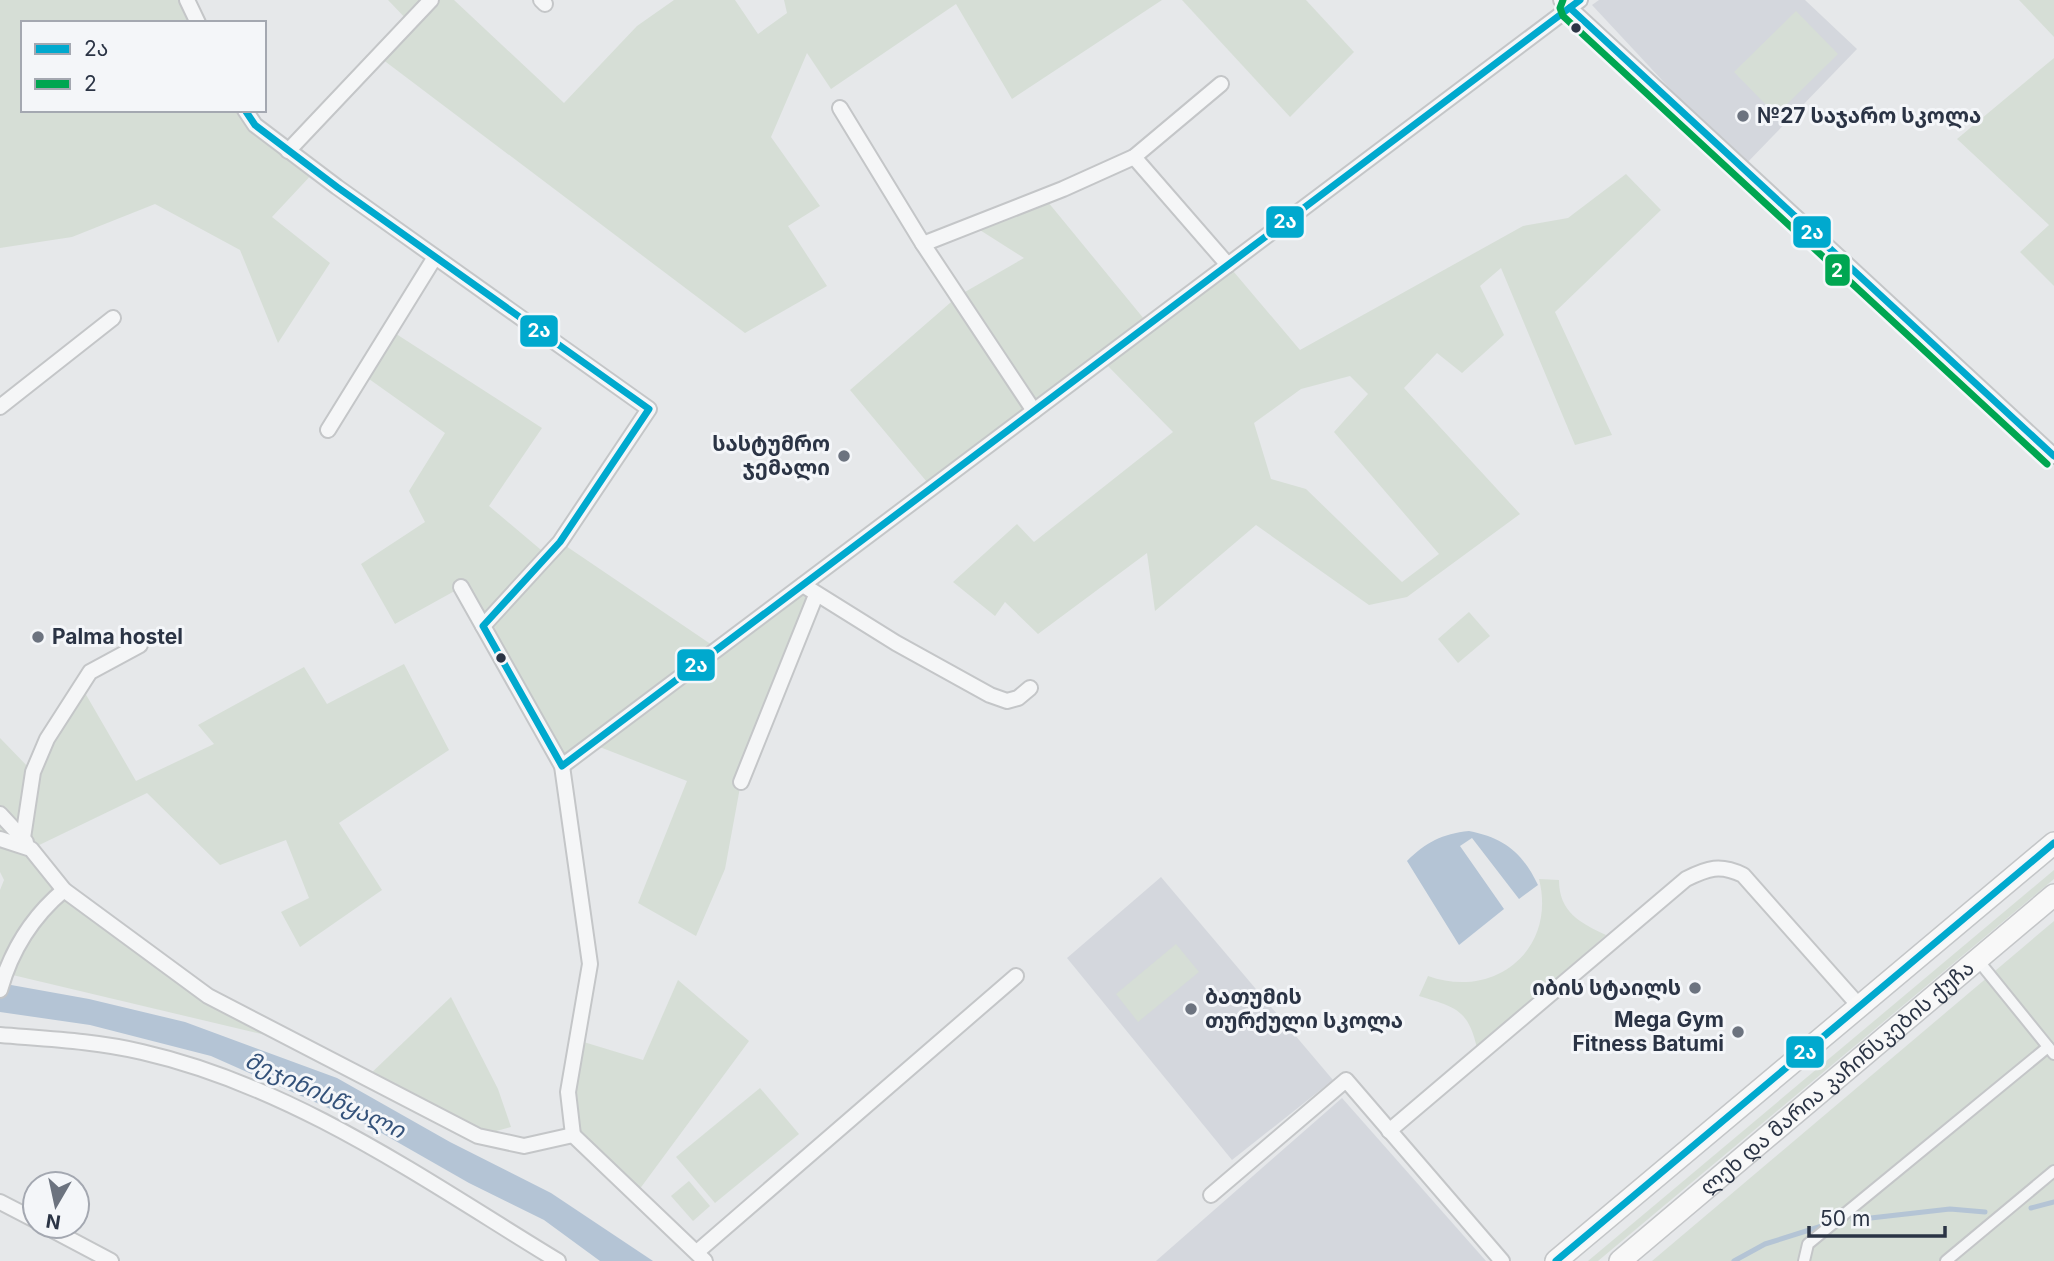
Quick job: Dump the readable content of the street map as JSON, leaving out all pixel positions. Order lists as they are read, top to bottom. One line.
{"streets":{"main road":["ლეხ და მარია კაჩინსკების ქუჩა"]},"water":["მეჯინისწყალი"],"places":["№27 საჯარო სკოლა","სასტუმრო ჯემალი","Palma hostel","იბის სტაილს","ბათუმის თურქული სკოლა","Mega Gym Fitness Batumi"],"lines":["transit line 2ა","transit line 2"],"legend":["2ა","2"],"scale_bar":"50 m","north":"bottom"}
